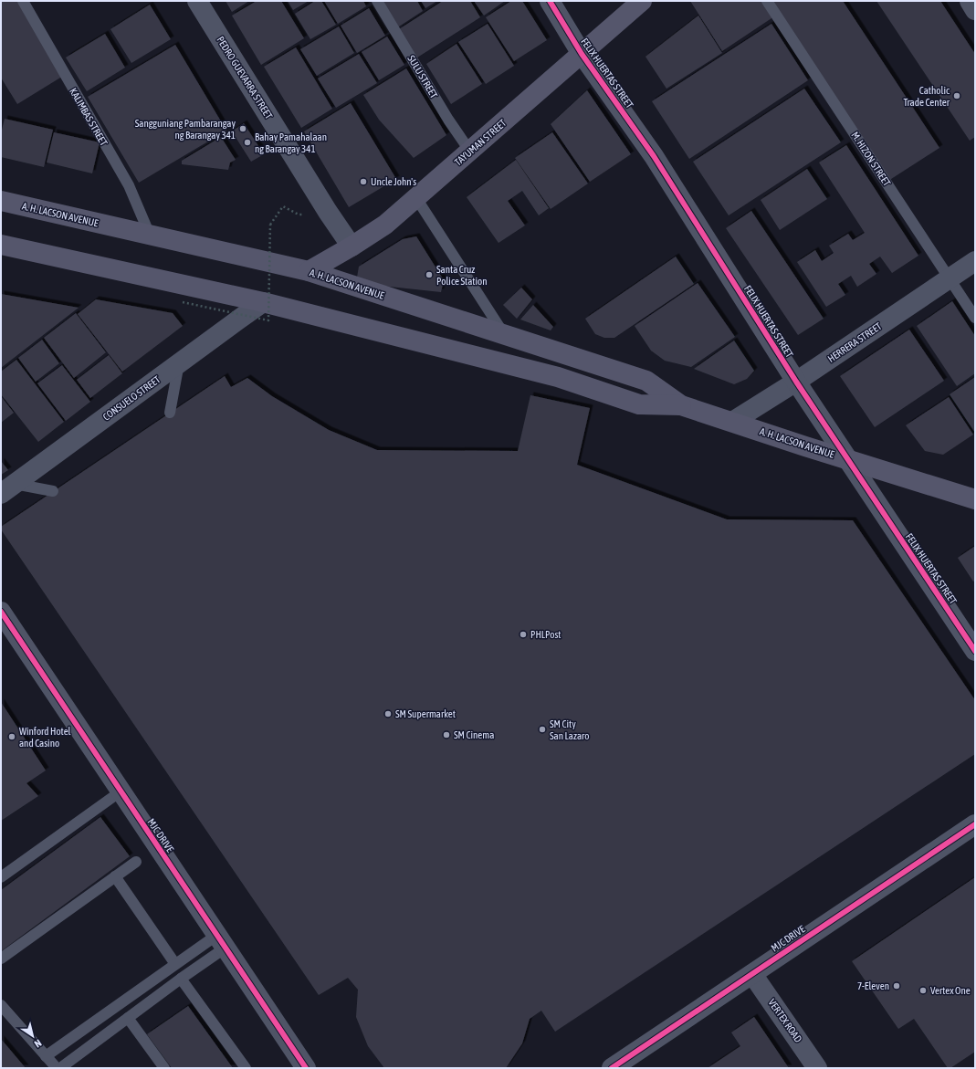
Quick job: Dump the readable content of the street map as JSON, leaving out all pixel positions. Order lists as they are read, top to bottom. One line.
{"streets":{"main road":["TAYUMAN STREET","A. H. LACSON AVENUE"],"street":["FELIX HUERTAS STREET","PEDRO GUEVARRA STREET","HERRERA STREET","CONSUELO STREET","MJC DRIVE","VERTEX ROAD"],"lane":["SULU STREET","KALIMBAS STREET","M. HIZON STREET"]},"crossings":[["FELIX HUERTAS STREET","TAYUMAN STREET"],["FELIX HUERTAS STREET","A. H. LACSON AVENUE"],["FELIX HUERTAS STREET","HERRERA STREET"],["SULU STREET","TAYUMAN STREET"],["PEDRO GUEVARRA STREET","TAYUMAN STREET"],["KALIMBAS STREET","A. H. LACSON AVENUE"],["TAYUMAN STREET","A. H. LACSON AVENUE"],["M. HIZON STREET","HERRERA STREET"],["A. H. LACSON AVENUE","HERRERA STREET"],["A. H. LACSON AVENUE","CONSUELO STREET"],["MJC DRIVE","VERTEX ROAD"]],"places":["Catholic Trade Center","Sangguniang Pambarangay ng Barangay 341","Bahay Pamahalaan ng Barangay 341","Uncle John's","Santa Cruz Police Station","PHLPost","SM Supermarket","SM City San Lazaro","SM Cinema","Winford Hotel and Casino","7-Eleven","Vertex One"],"north":"bottom right"}
